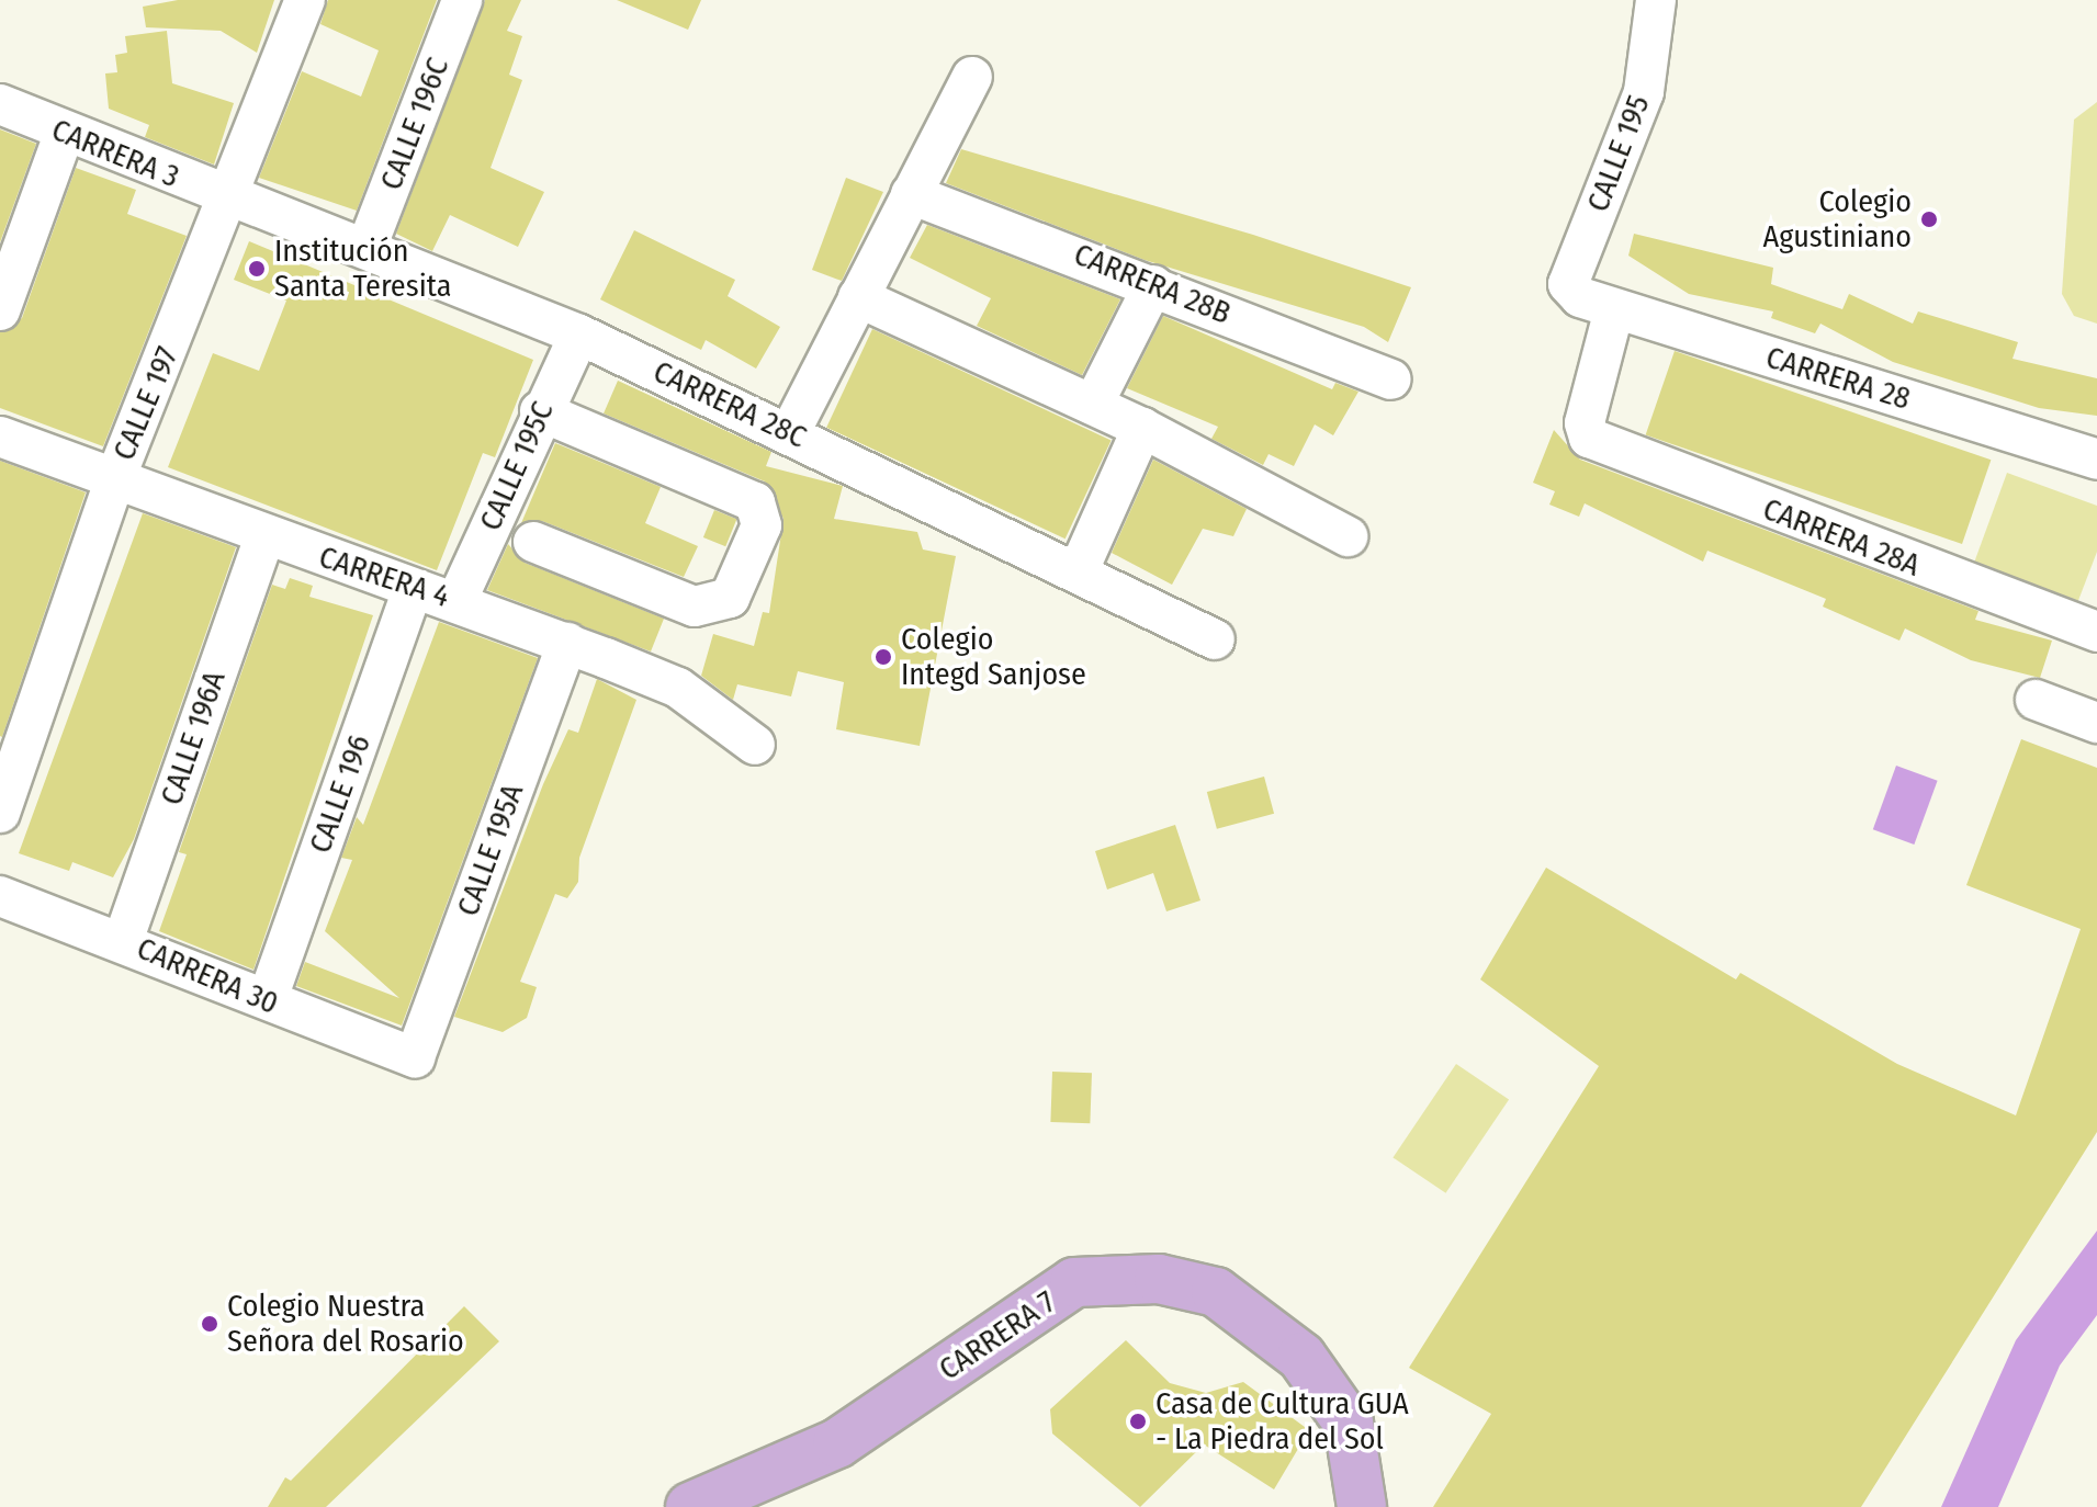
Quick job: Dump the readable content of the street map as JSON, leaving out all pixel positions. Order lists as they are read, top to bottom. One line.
{"streets":{"main road":["CARRERA 7"],"street":["CALLE 196C","CARRERA 3","CALLE 195","CARRERA 28B","CARRERA 28","CALLE 197","CARRERA 28C","CALLE 195C","CARRERA 28A","CARRERA 4","CALLE 196A","CALLE 196","CALLE 195A","CARRERA 30"]},"crossings":[["CALLE 196C","CARRERA 28C"],["CARRERA 3","CALLE 197"],["CARRERA 3","CARRERA 28C"],["CALLE 195","CARRERA 28"],["CALLE 195","CARRERA 28A"],["CALLE 197","CARRERA 28C"],["CALLE 197","CARRERA 4"],["CARRERA 28C","CALLE 195C"],["CALLE 195C","CARRERA 4"],["CARRERA 4","CALLE 196A"],["CARRERA 4","CALLE 196"],["CARRERA 4","CALLE 195A"],["CALLE 196A","CARRERA 30"],["CALLE 196","CARRERA 30"],["CALLE 195A","CARRERA 30"]],"places":["Colegio Agustiniano","Institución Santa Teresita","Colegio Integd Sanjose","Colegio Nuestra Señora del Rosario","Casa de Cultura GUA - La Piedra del Sol"]}
